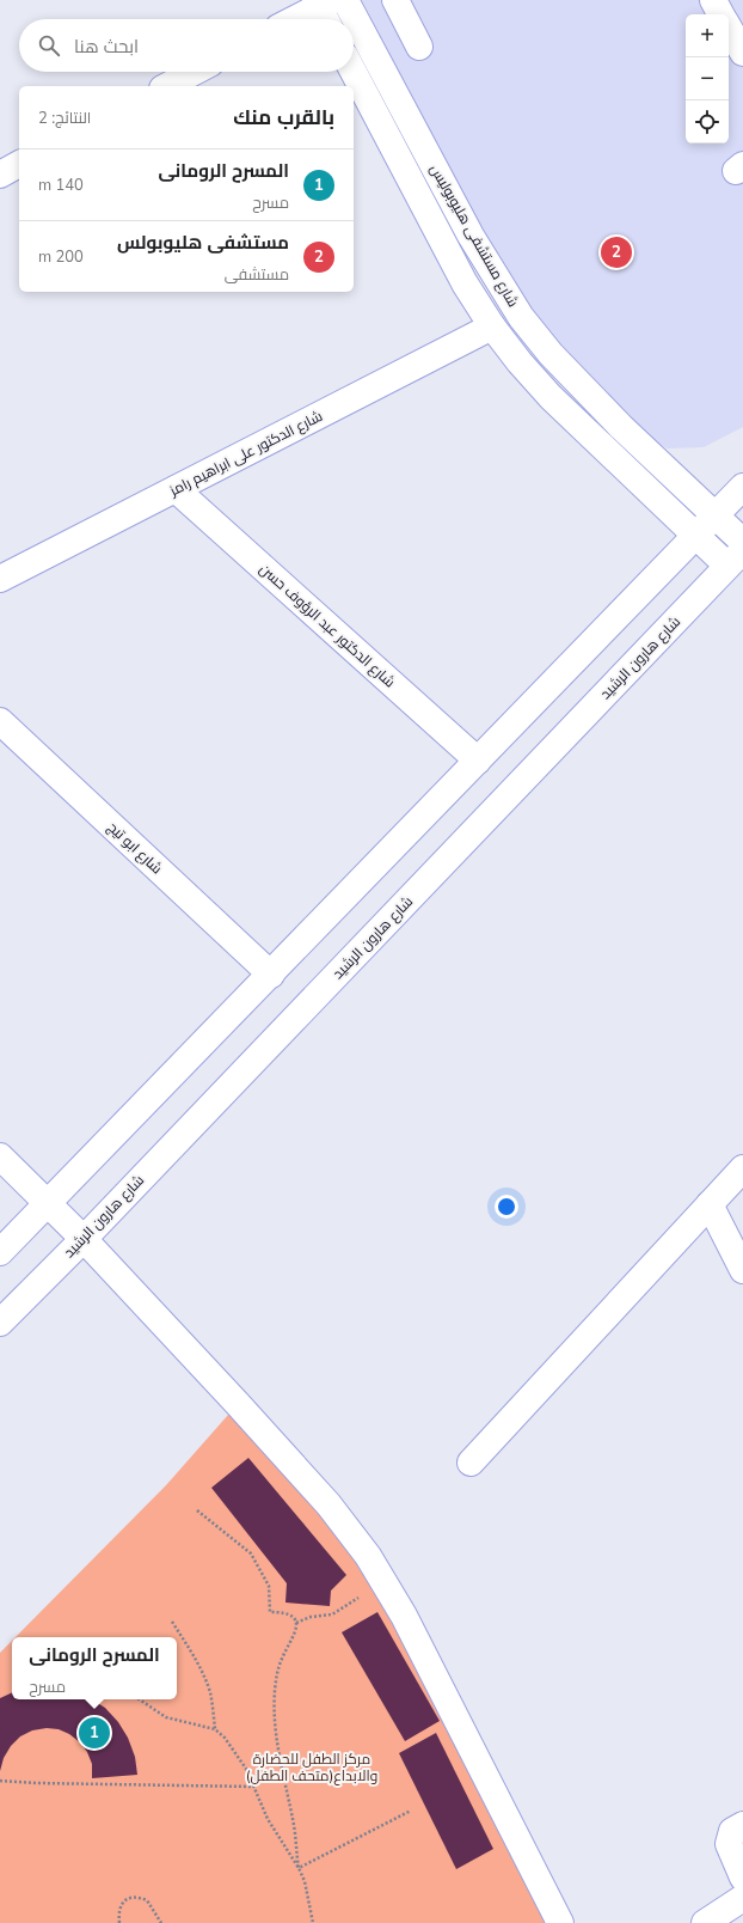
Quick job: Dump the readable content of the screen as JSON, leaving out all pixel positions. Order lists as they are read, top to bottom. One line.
{"streets":{"street":["شارع مستشفى هليوبوليس","شارع الدكتور على ابراهيم رامز","شارع الدكتور عبد الرؤوف حسن","شارع هارون الرشيد","شارع ابو تيج"]},"crossings":[["شارع مستشفى هليوبوليس","شارع الدكتور على ابراهيم رامز"],["شارع مستشفى هليوبوليس","شارع هارون الرشيد"],["شارع الدكتور على ابراهيم رامز","شارع الدكتور عبد الرؤوف حسن"]],"parks":["مركز الطفل للحضارة والابداع(متحف الطفل)"],"page":{"map_buttons":["+","−"],"search":"ابحث هنا","heading":["بالقرب منك","النتائج: 2"],"list":[{"mark":"1","name":"المسرح الرومانى","note":"مسرح","value":"140 m"},{"mark":"2","name":"مستشفى هليوبولس","note":"مستشفى","value":"200 m"}],"pins":["2","1"],"popup":["المسرح الرومانى","مسرح"]}}
